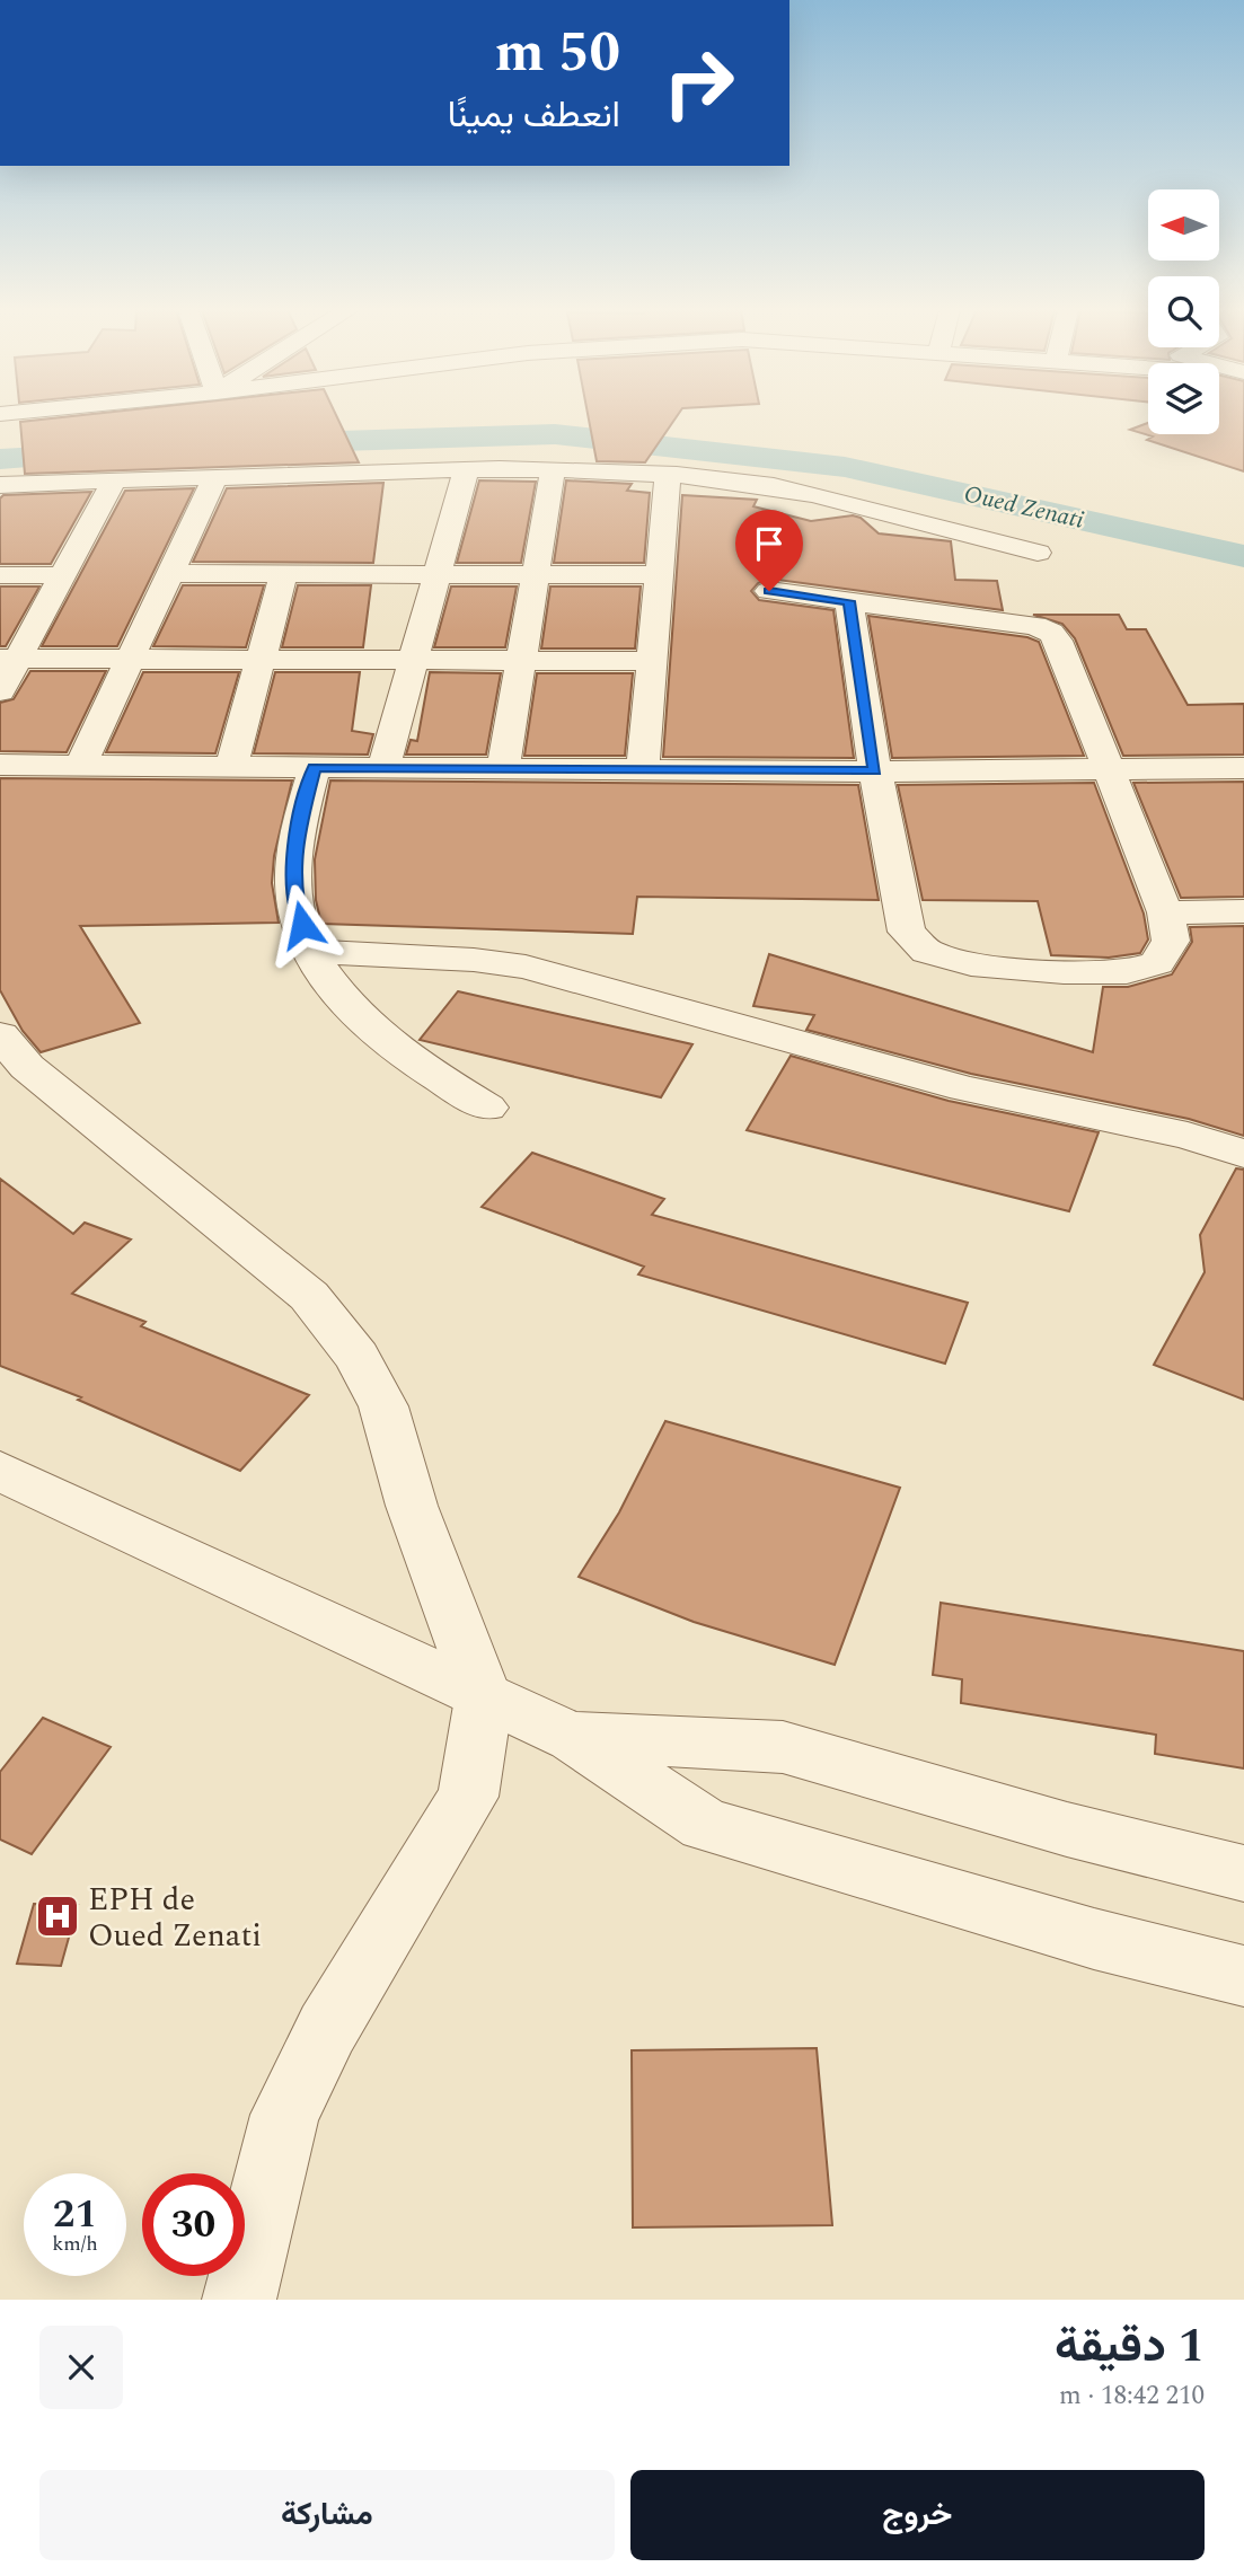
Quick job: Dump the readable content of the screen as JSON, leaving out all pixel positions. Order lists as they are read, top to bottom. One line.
{"water":["Oued Zenati"],"places":{"hospital":["EPH de Oued Zenati"]},"north":"left","page":{"turn":["50 m","انعطف يمينًا"],"speed":"21 km/h","limit":"30","heading":["1 دقيقة","210 m · 18:42"],"buttons":["خروج","مشاركة"]}}
